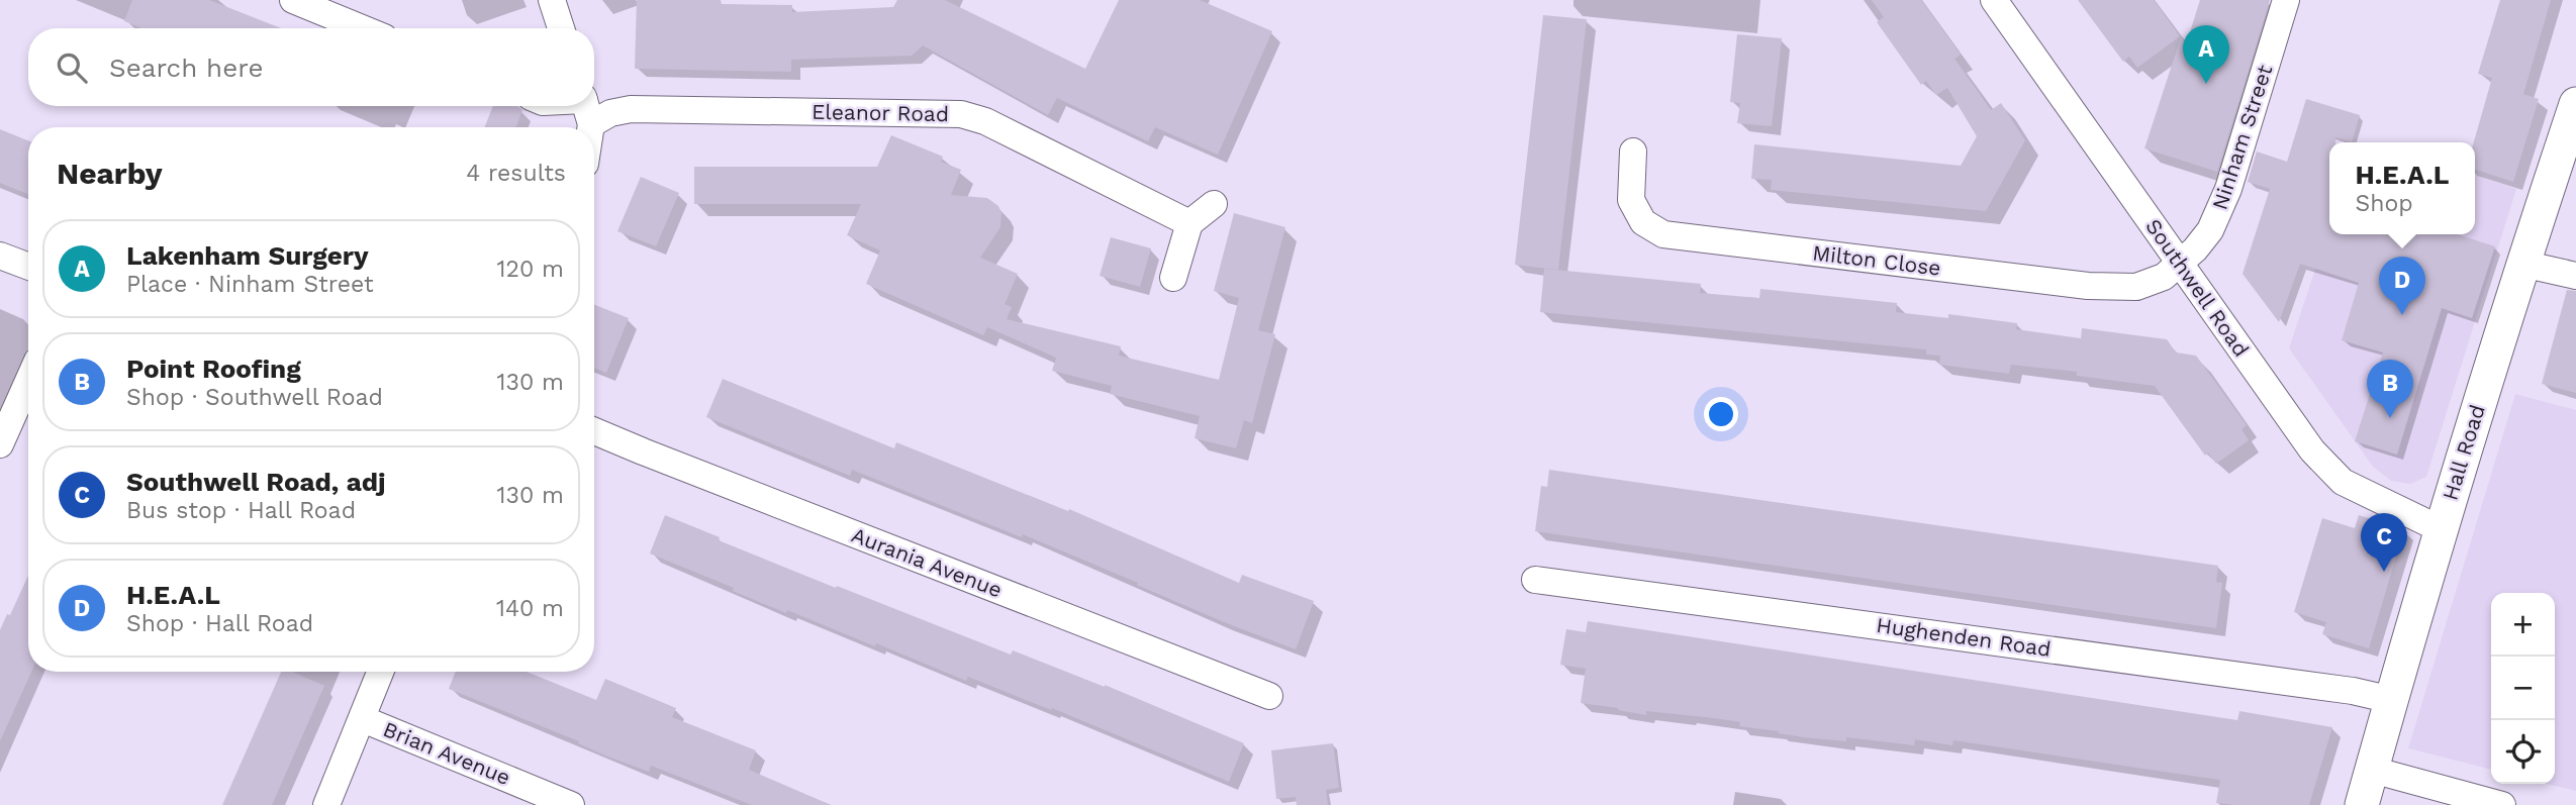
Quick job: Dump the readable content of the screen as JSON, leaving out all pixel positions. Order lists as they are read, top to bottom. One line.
{"streets":{"street":["Eleanor Road","Ninham Street","Milton Close","Southwell Road","Hall Road","Aurania Avenue","Hughenden Road","Brian Avenue"]},"crossings":[["Ninham Street","Milton Close"],["Ninham Street","Southwell Road"],["Milton Close","Southwell Road"],["Southwell Road","Hall Road"],["Hall Road","Hughenden Road"]],"page":{"pins":["A","D","B","C"],"search":"Search here","heading":["Nearby","4 results"],"popup":["H.E.A.L","Shop"],"list":[{"mark":"A","name":"Lakenham Surgery","note":"Place · Ninham Street","value":"120 m"},{"mark":"B","name":"Point Roofing","note":"Shop · Southwell Road","value":"130 m"},{"mark":"C","name":"Southwell Road, adj","note":"Bus stop · Hall Road","value":"130 m"},{"mark":"D","name":"H.E.A.L","note":"Shop · Hall Road","value":"140 m"}],"map_buttons":["+","−"]}}
